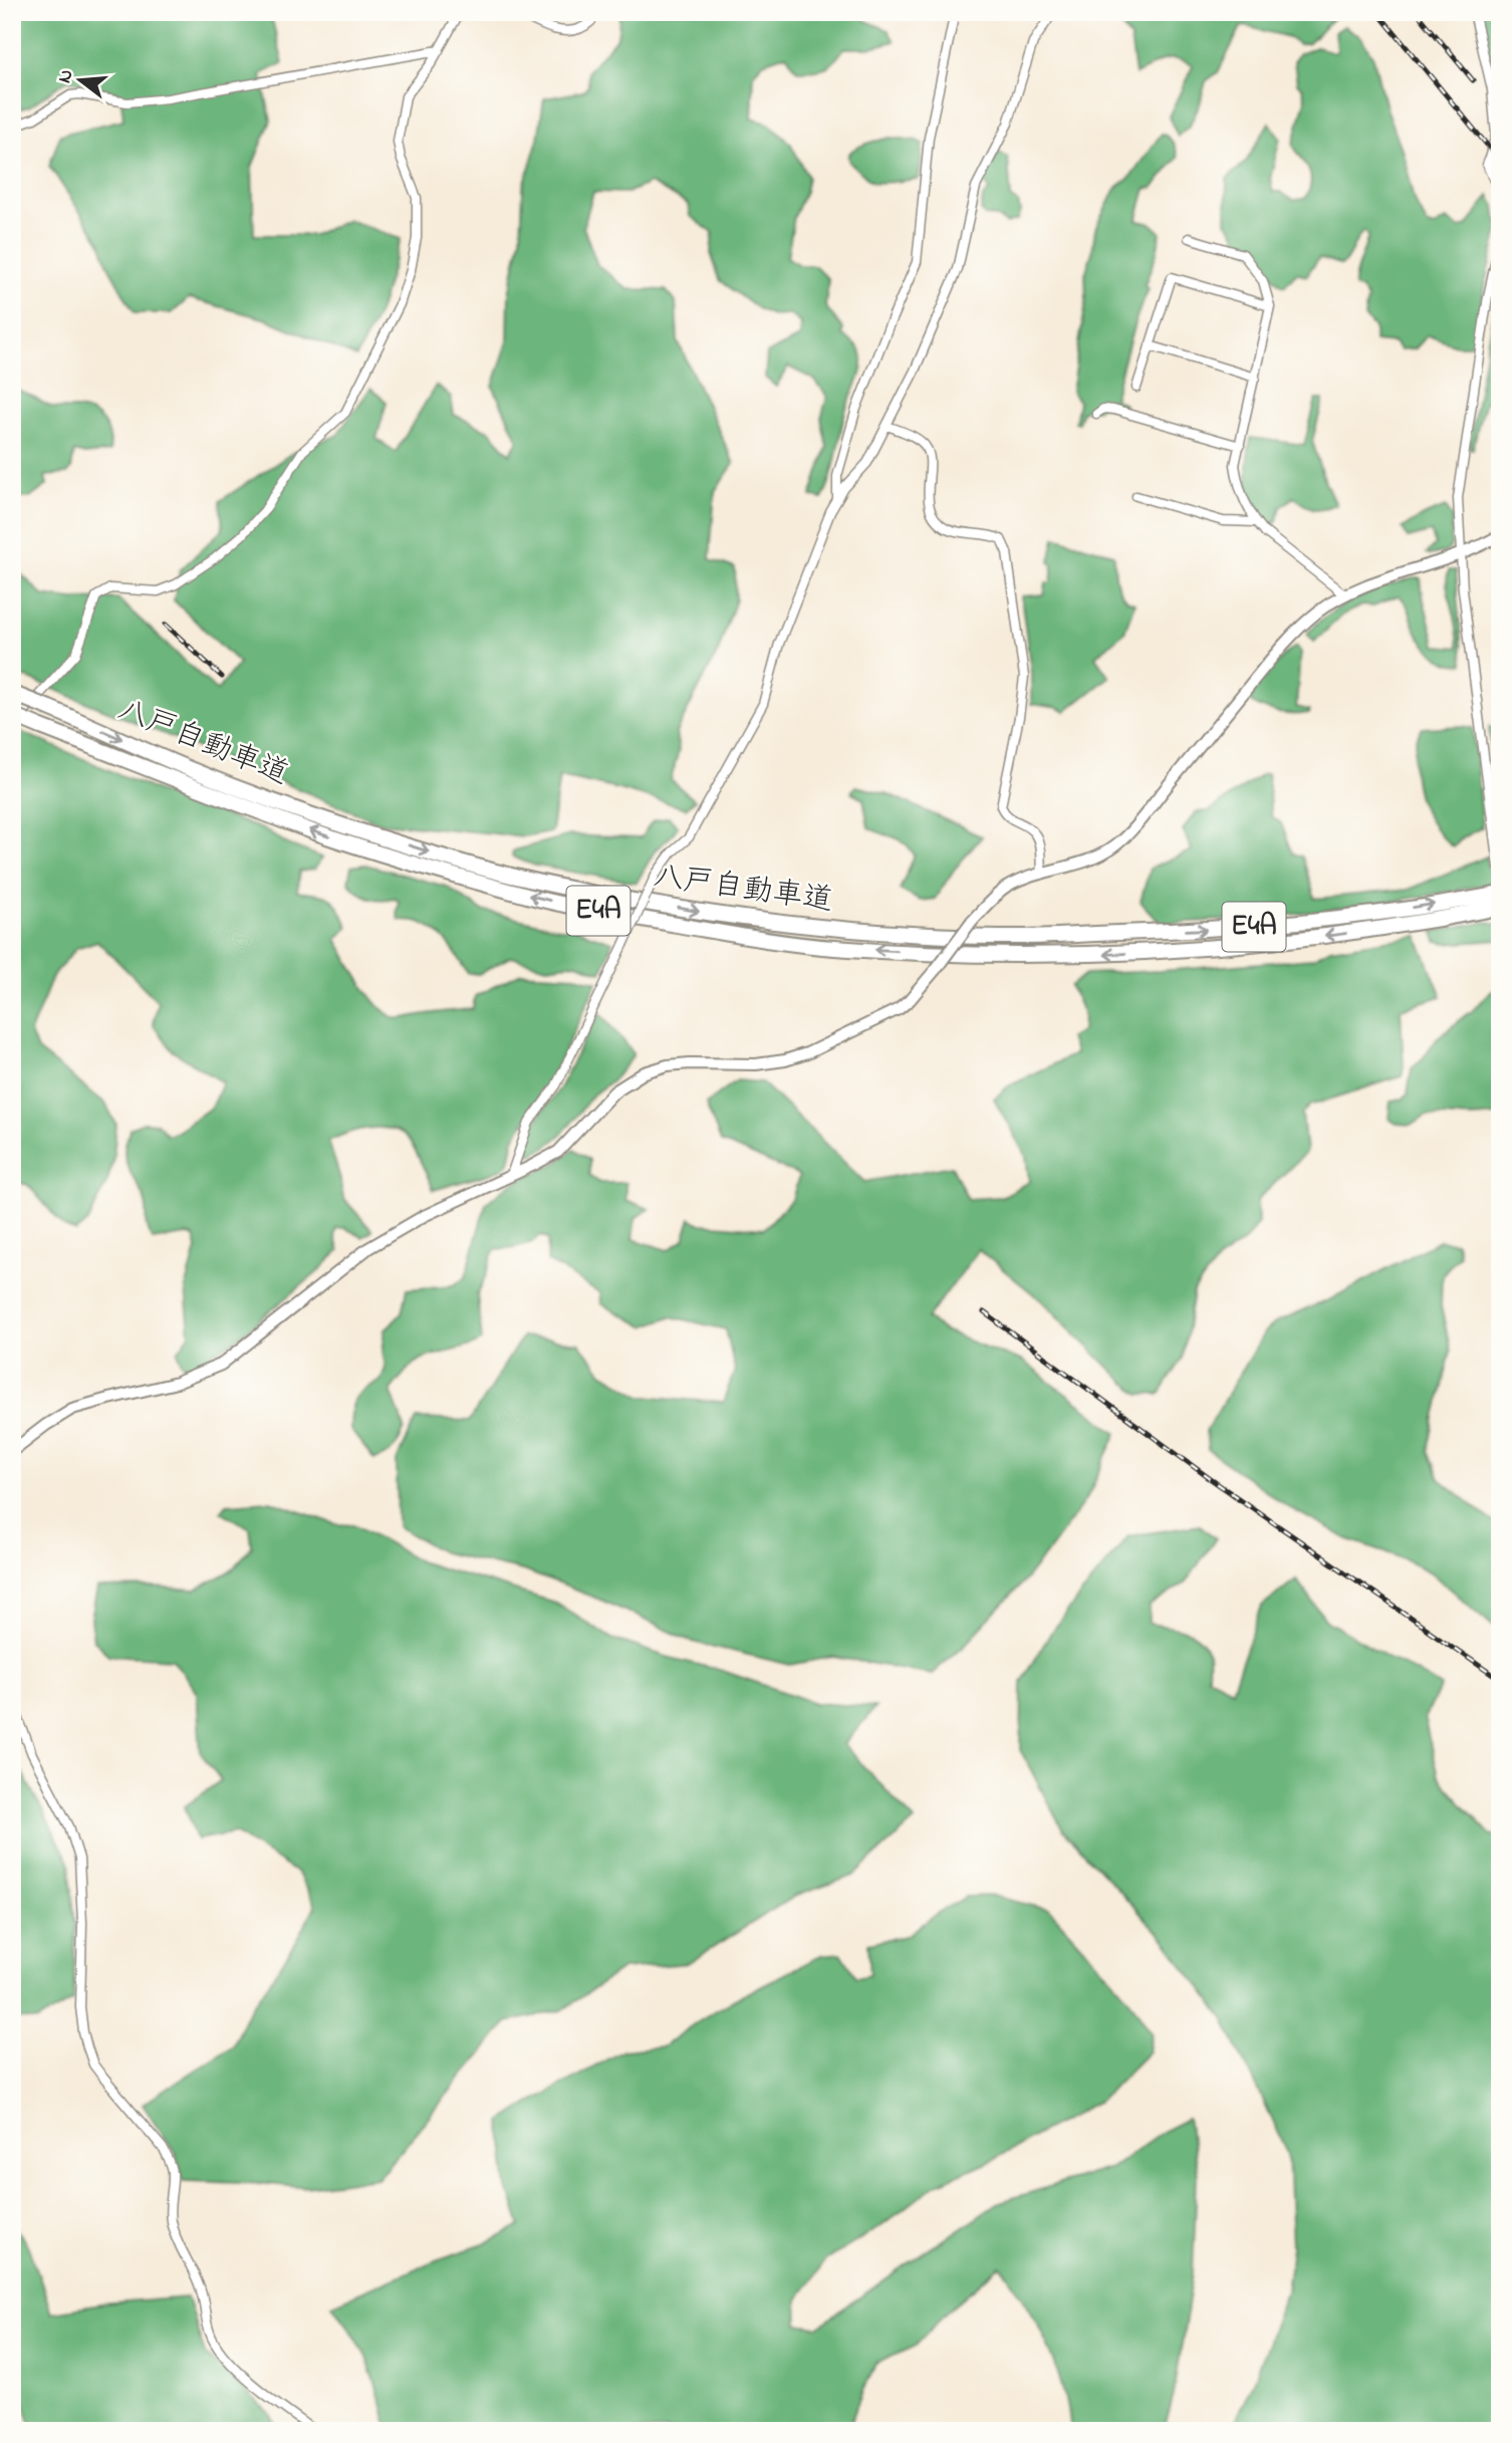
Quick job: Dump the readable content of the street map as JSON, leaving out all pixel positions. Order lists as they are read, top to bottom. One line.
{"streets":{"highway":["八戸自動車道","E4A"]},"north":"left"}
